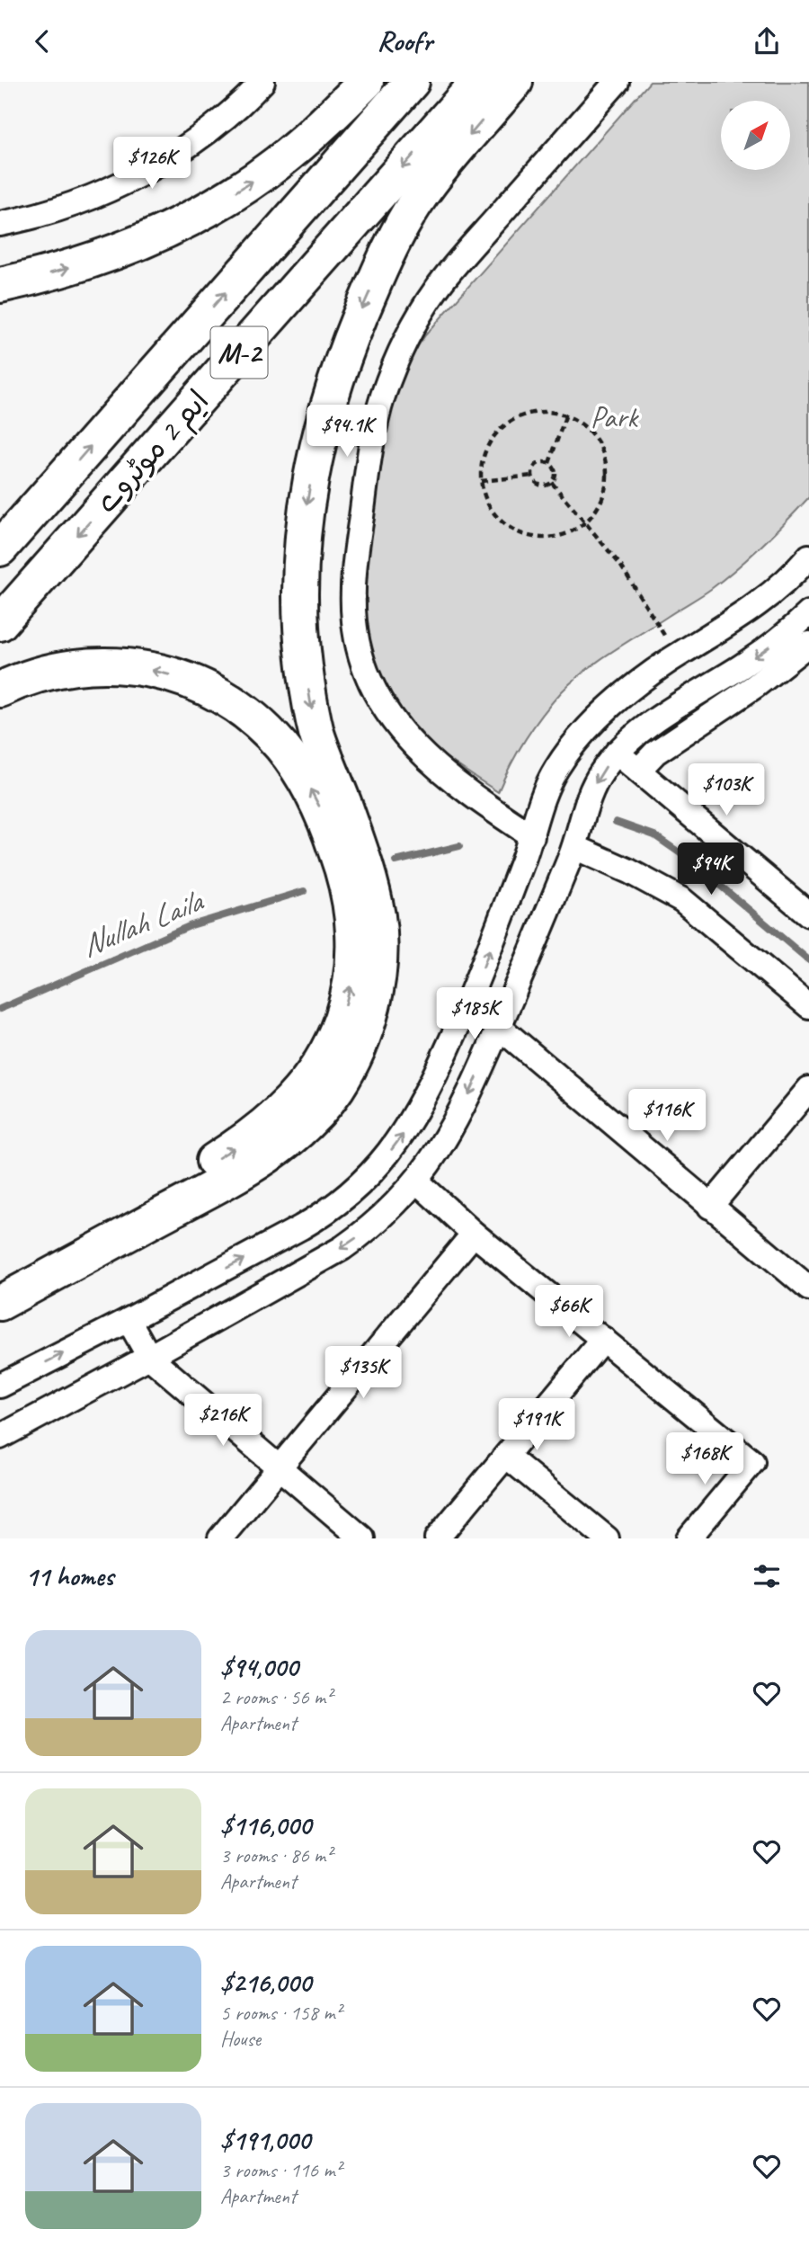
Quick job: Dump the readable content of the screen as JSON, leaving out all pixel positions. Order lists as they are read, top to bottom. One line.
{"streets":{"highway":["M-2","ایم 2 موٹروے"]},"water":["Nullah Laila"],"parks":["Park"],"north":"top right","page":{"header":"Roofr","price":["$126K","$94.1K","$103K","$94K","$185K","$116K","$66K","$135K","$216K","$191K","$168K"],"heading":"11 homes","list":[{"name":"$94,000","note":"2 rooms · 56 m² · Apartment"},{"name":"$116,000","note":"3 rooms · 86 m² · Apartment"},{"name":"$216,000","note":"5 rooms · 158 m² · House"},{"name":"$191,000","note":"3 rooms · 116 m² · Apartment"}]}}
